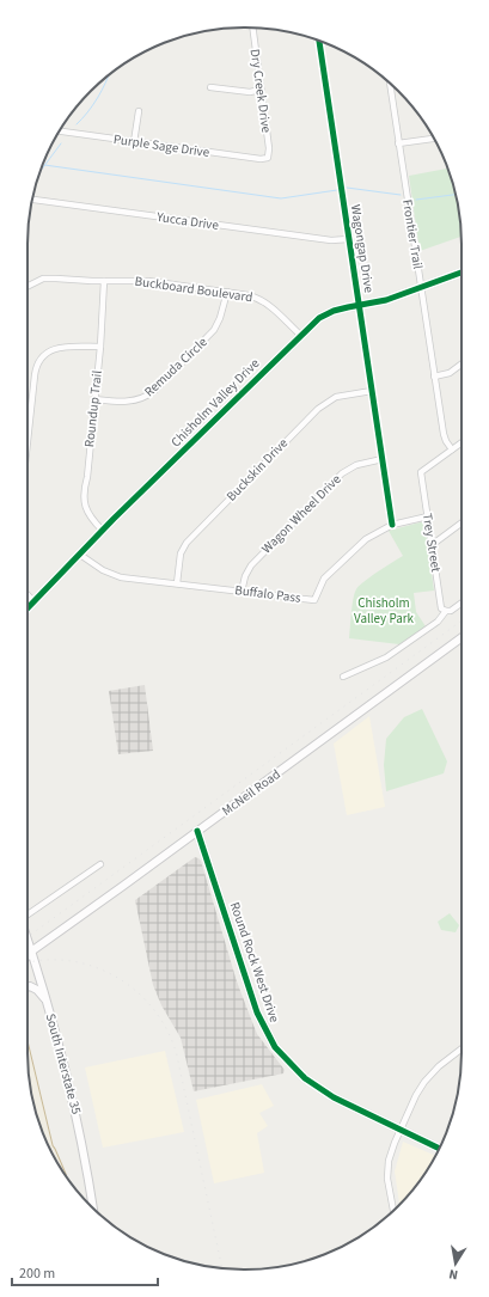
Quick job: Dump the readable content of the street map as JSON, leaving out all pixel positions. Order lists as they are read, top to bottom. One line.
{"streets":{"main road":["McNeil Road","South Interstate 35"],"street":["Dry Creek Drive","Purple Sage Drive","Yucca Drive","Frontier Trail","Wagongap Drive","Buckboard Boulevard","Remuda Circle","Chisholm Valley Drive","Roundup Trail","Buckskin Drive","Wagon Wheel Drive","Trey Street","Buffalo Pass","Round Rock West Drive"]},"crossings":[["Dry Creek Drive","Purple Sage Drive"],["Yucca Drive","Wagongap Drive"],["Frontier Trail","Chisholm Valley Drive"],["Frontier Trail","Trey Street"],["Wagongap Drive","Chisholm Valley Drive"],["Wagongap Drive","Buckskin Drive"],["Wagongap Drive","Wagon Wheel Drive"],["Wagongap Drive","Buffalo Pass"],["Buckboard Boulevard","Remuda Circle"],["Buckboard Boulevard","Chisholm Valley Drive"],["Buckboard Boulevard","Roundup Trail"],["Remuda Circle","Roundup Trail"],["Chisholm Valley Drive","Roundup Trail"],["Chisholm Valley Drive","Buffalo Pass"],["Buckskin Drive","Buffalo Pass"],["Wagon Wheel Drive","Buffalo Pass"],["Trey Street","Buffalo Pass"],["McNeil Road","Round Rock West Drive"],["McNeil Road","South Interstate 35"]],"parks":["Chisholm Valley Park"],"scale_bar":"200 m","north":"bottom"}
